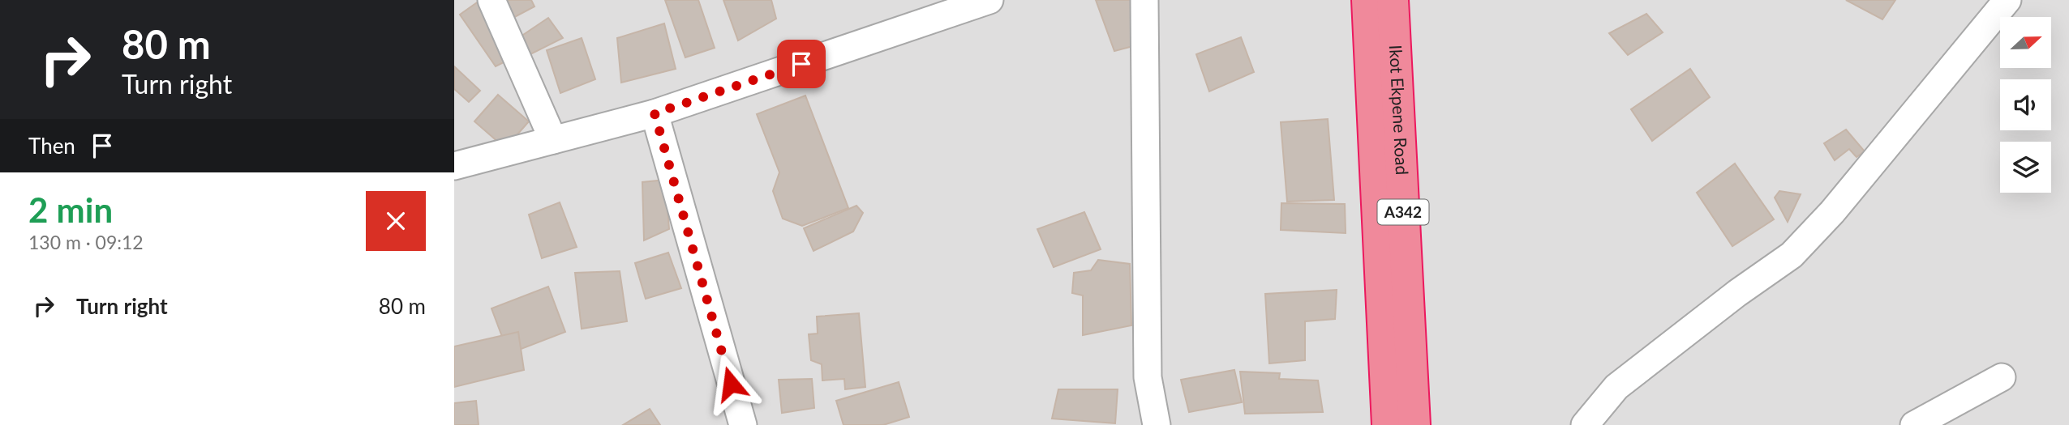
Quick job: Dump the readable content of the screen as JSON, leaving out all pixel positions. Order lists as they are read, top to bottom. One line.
{"streets":{"highway":["Ikot Ekpene Road","A342"]},"north":"right","page":{"turn":["80 m","Turn right"],"then":"Then","heading":["2 min","130 m · 09:12"],"list":[{"name":"Turn right","value":"80 m"}]}}
